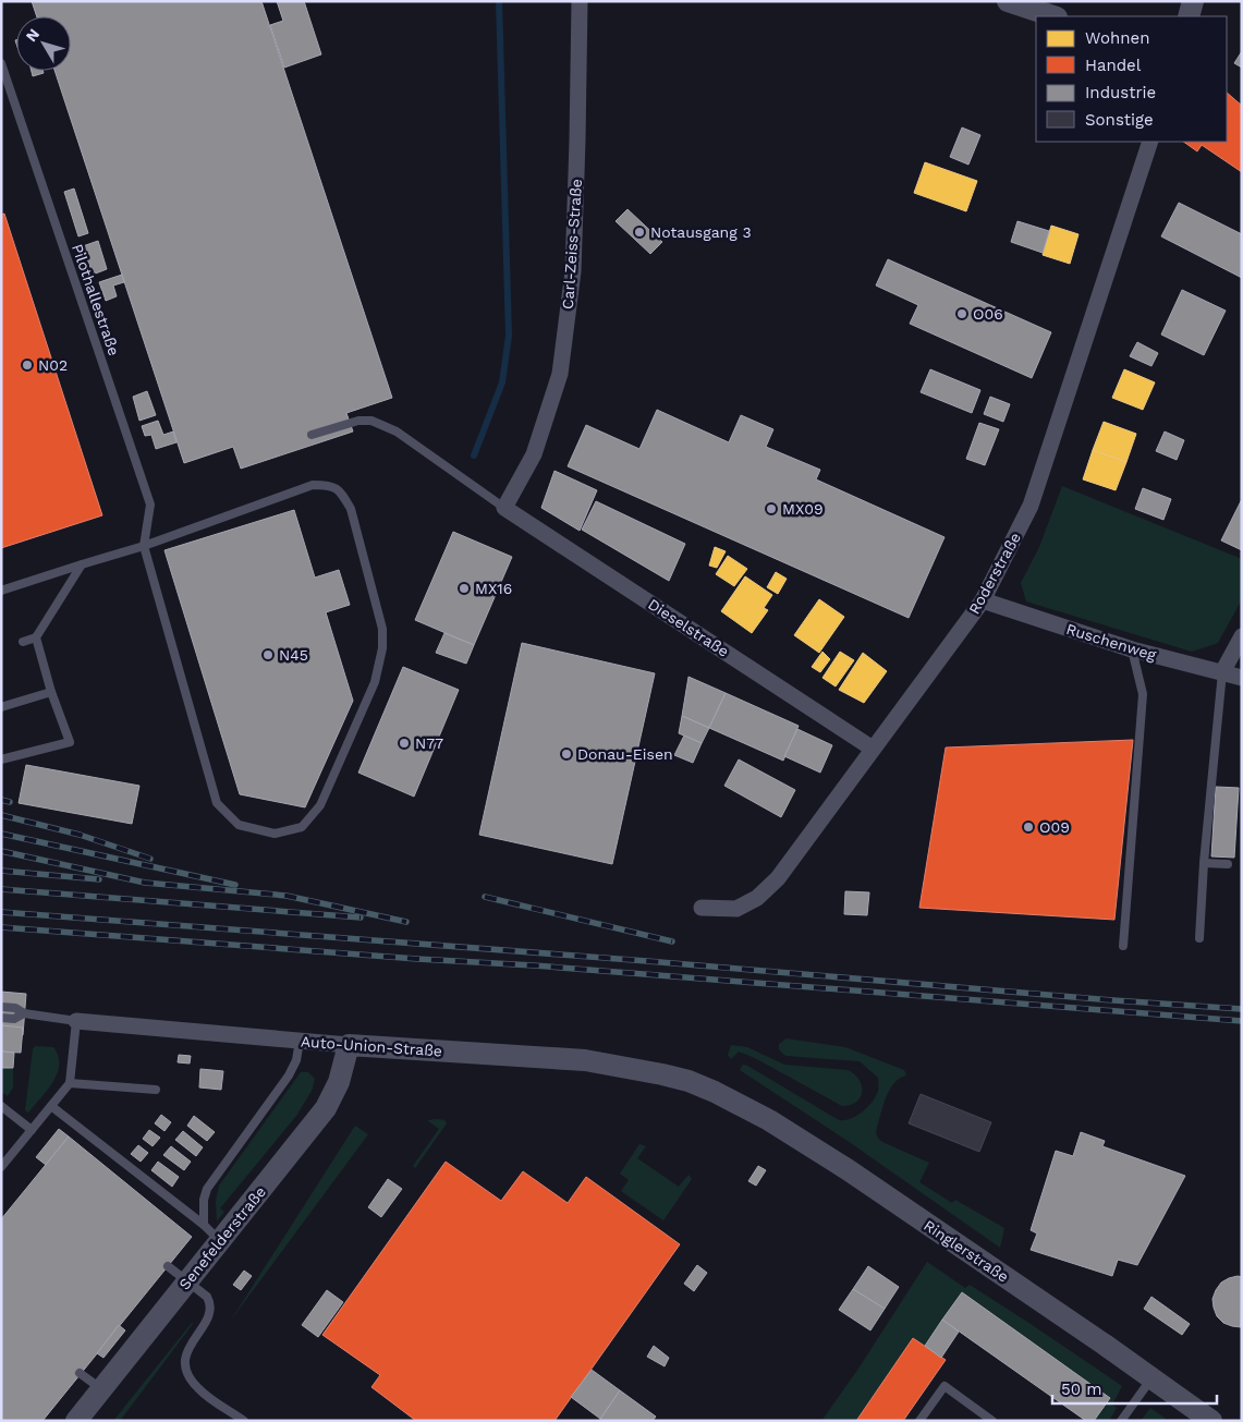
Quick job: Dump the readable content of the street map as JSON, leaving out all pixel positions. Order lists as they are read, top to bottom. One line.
{"streets":{"street":["Carl-Zeiss-Straße","Roderstraße","Dieselstraße","Ruschenweg","Auto-Union-Straße","Senefelderstraße","Ringlerstraße"],"lane":["Pilothallestraße"]},"crossings":[["Carl-Zeiss-Straße","Dieselstraße"],["Roderstraße","Dieselstraße"],["Roderstraße","Ruschenweg"],["Auto-Union-Straße","Senefelderstraße"],["Auto-Union-Straße","Ringlerstraße"]],"places":["Notausgang 3","O06","N02","MX09","MX16","N45","N77","Donau-Eisen","O09"],"legend":["Wohnen","Handel","Industrie","Sonstige"],"scale_bar":"50 m","north":"top left"}
